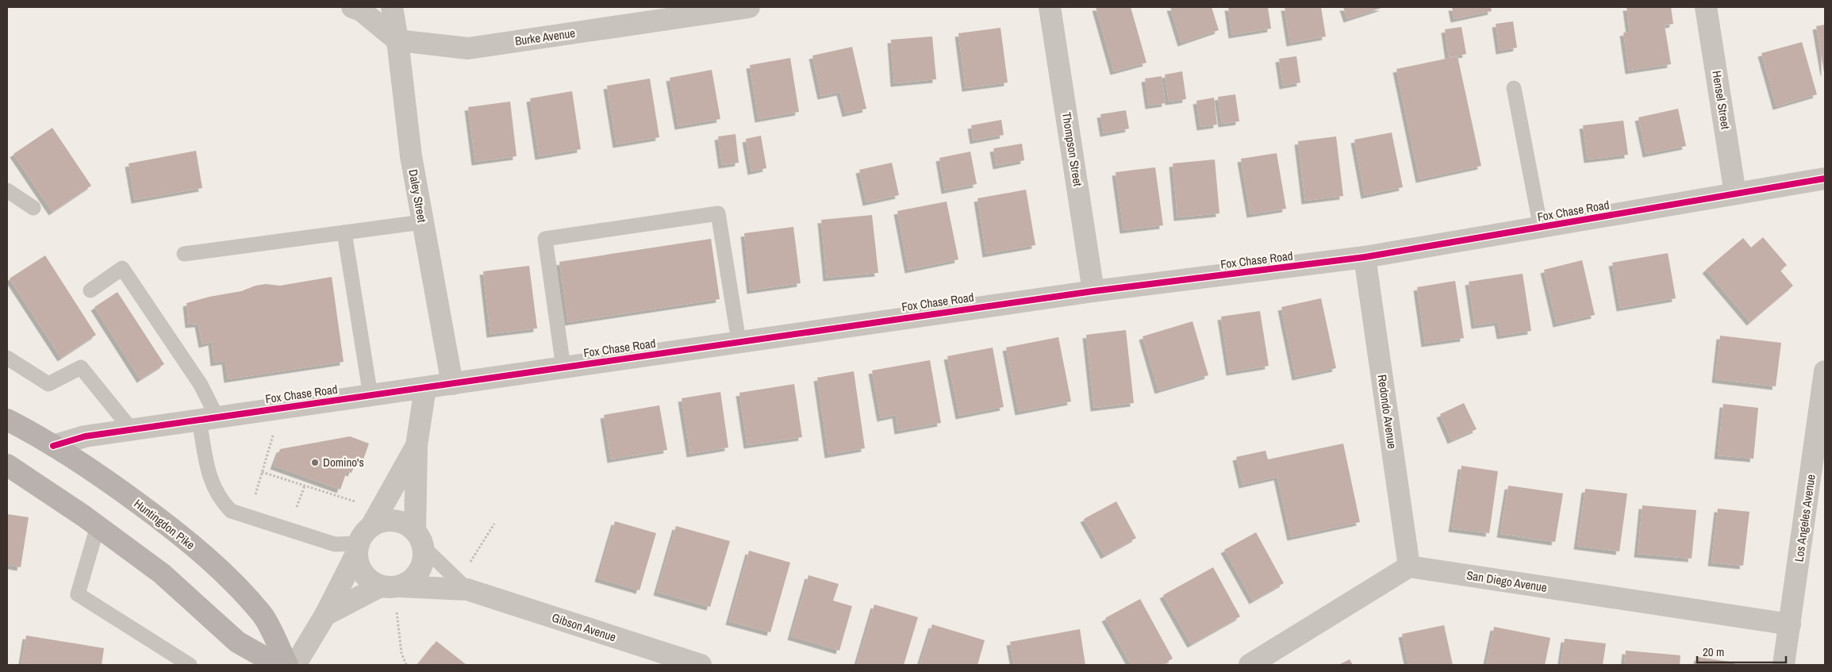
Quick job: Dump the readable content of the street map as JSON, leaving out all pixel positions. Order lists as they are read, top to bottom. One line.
{"streets":{"main road":["Huntingdon Pike"],"street":["Burke Avenue","Hensel Street","Thompson Street","Daley Street","Fox Chase Road","Redondo Avenue","Los Angeles Avenue","San Diego Avenue","Gibson Avenue"]},"crossings":[["Burke Avenue","Daley Street"],["Hensel Street","Fox Chase Road"],["Thompson Street","Fox Chase Road"],["Daley Street","Fox Chase Road"],["Fox Chase Road","Redondo Avenue"],["Fox Chase Road","Huntingdon Pike"],["Redondo Avenue","San Diego Avenue"],["Los Angeles Avenue","San Diego Avenue"]],"places":["Domino's"],"scale_bar":"20 m"}
